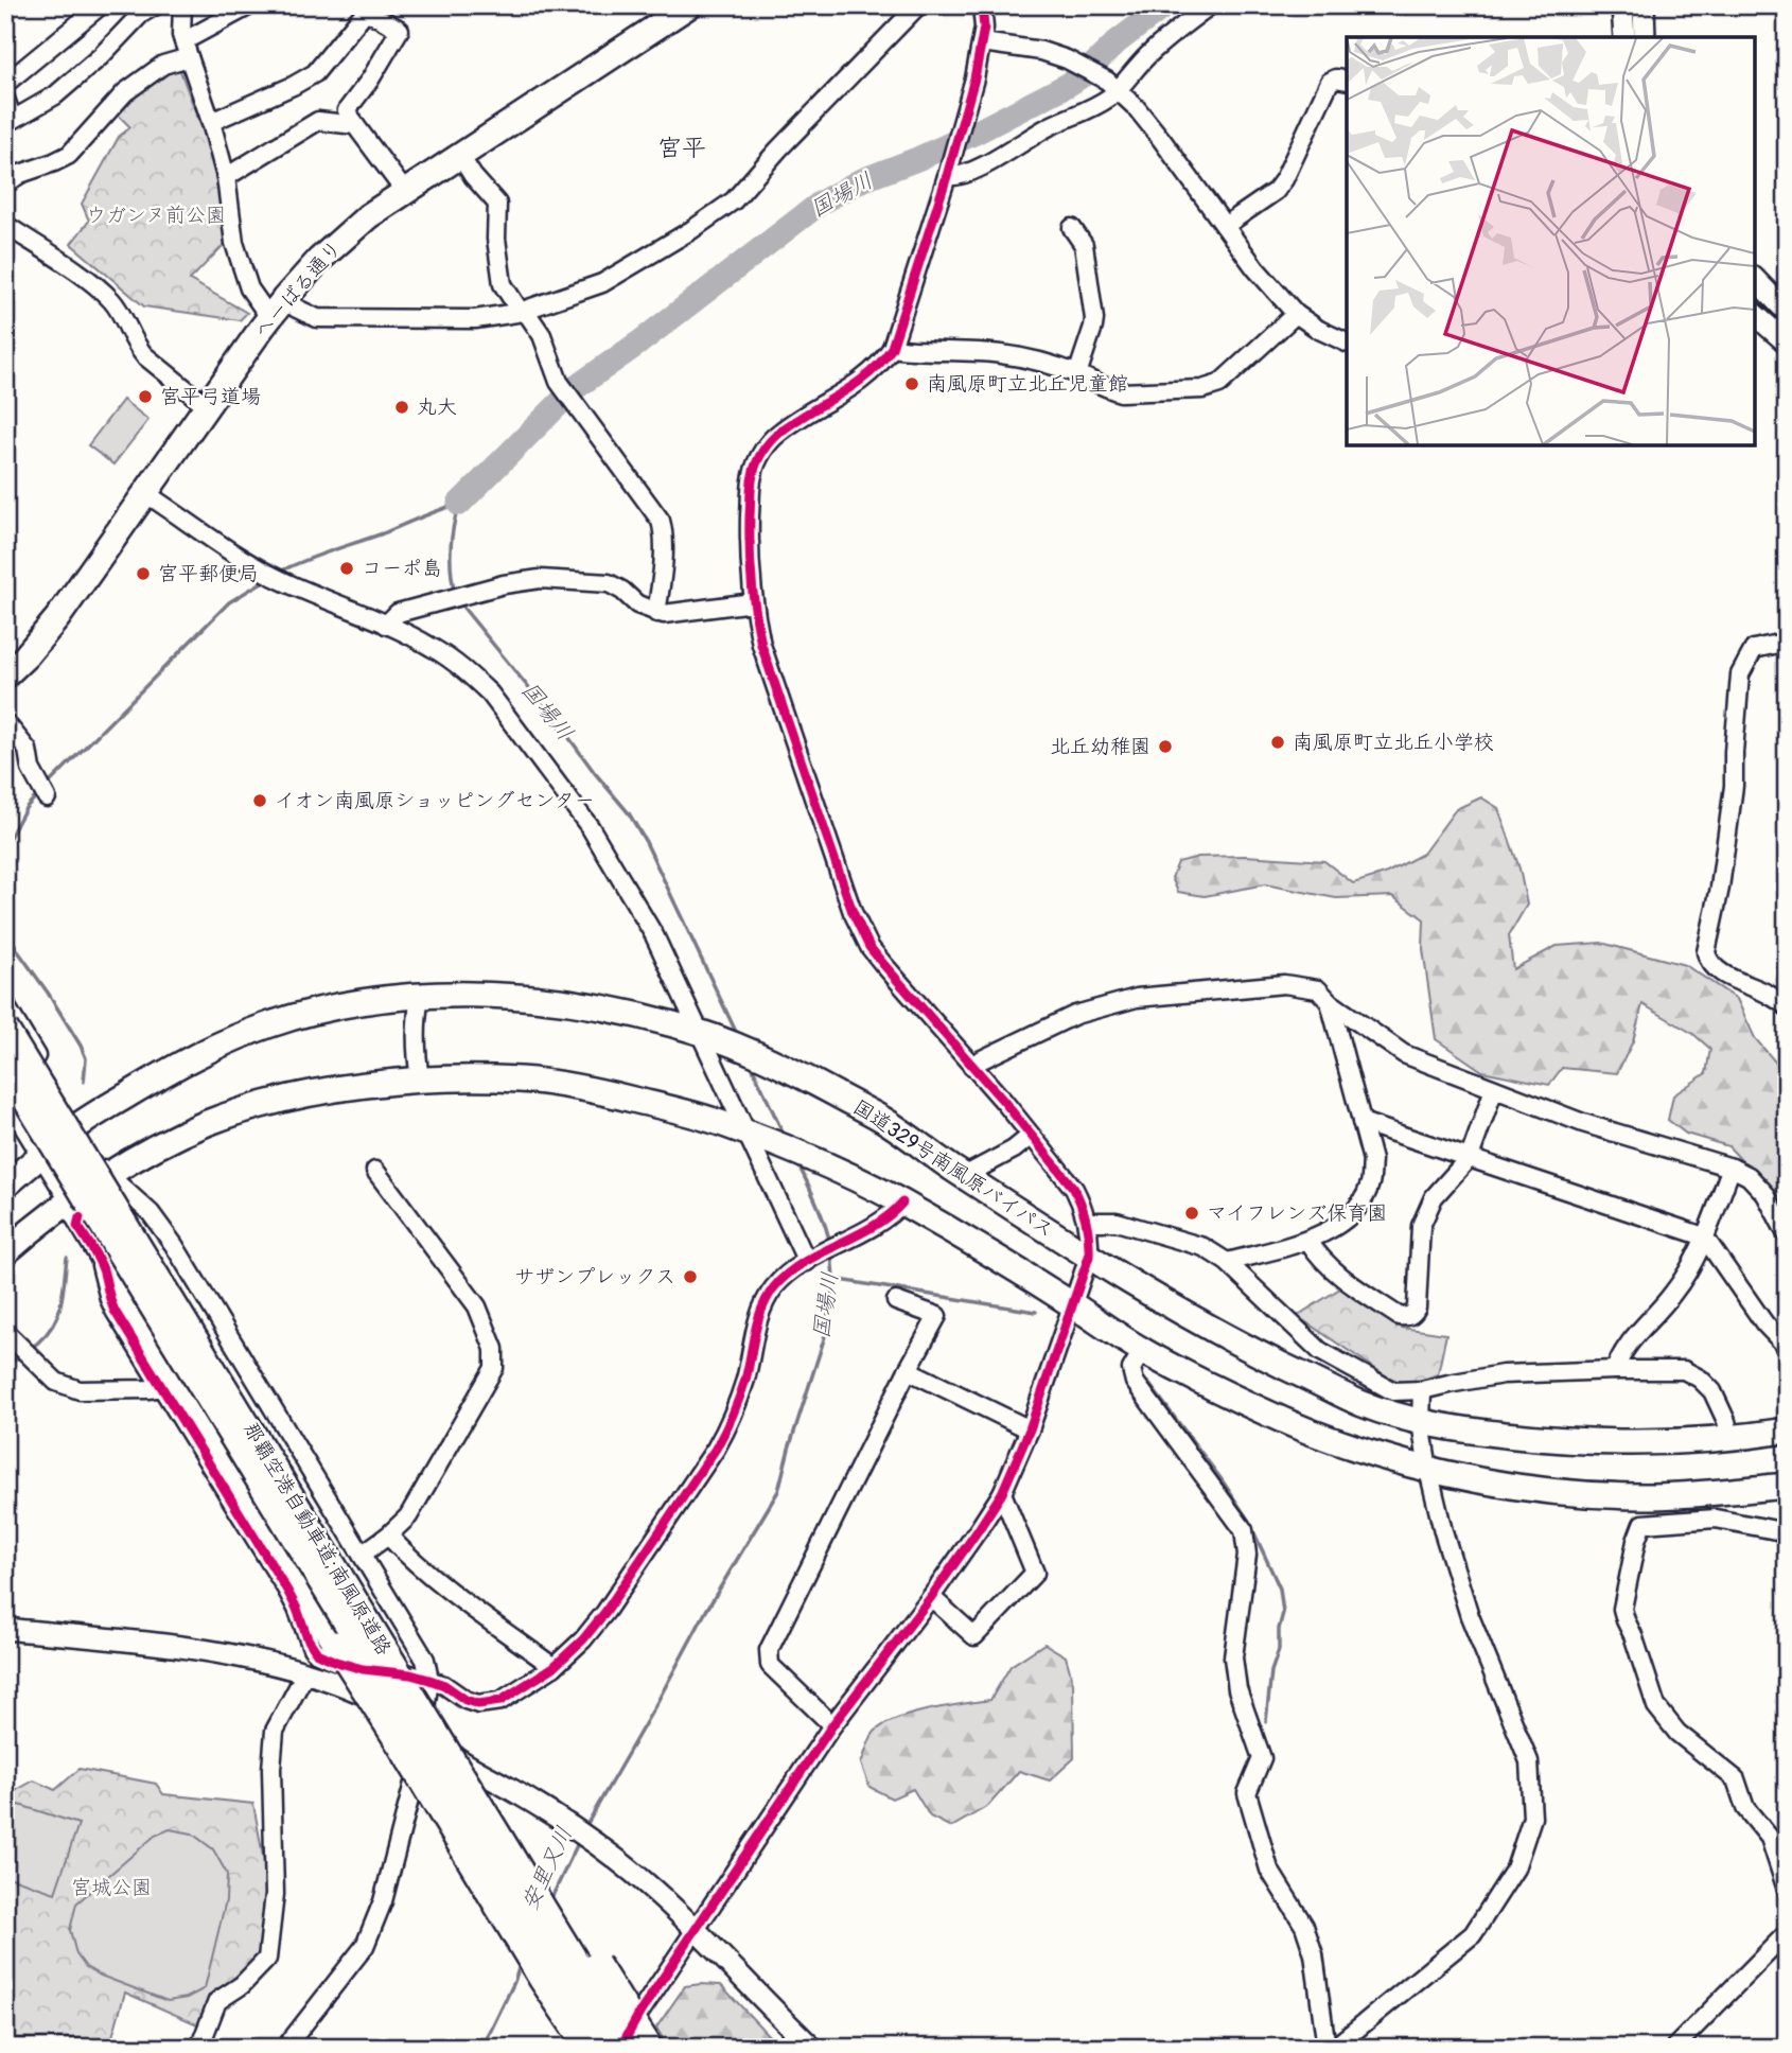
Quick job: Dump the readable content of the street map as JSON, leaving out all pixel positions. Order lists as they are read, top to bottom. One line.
{"streets":{"highway":["へーばる通り","国道329号南風原バイパス","那覇空港自動車道;南風原道路"]},"districts":["宮平"],"water":["国場川","安里又川"],"parks":["ウガンヌ前公園","宮城公園"],"places":["南風原町立北丘児童館","宮平弓道場","丸大","コーポ島","宮平郵便局","南風原町立北丘小学校","北丘幼稚園","イオン南風原ショッピングセンター","マイフレンズ保育園","サザンプレックス"]}
